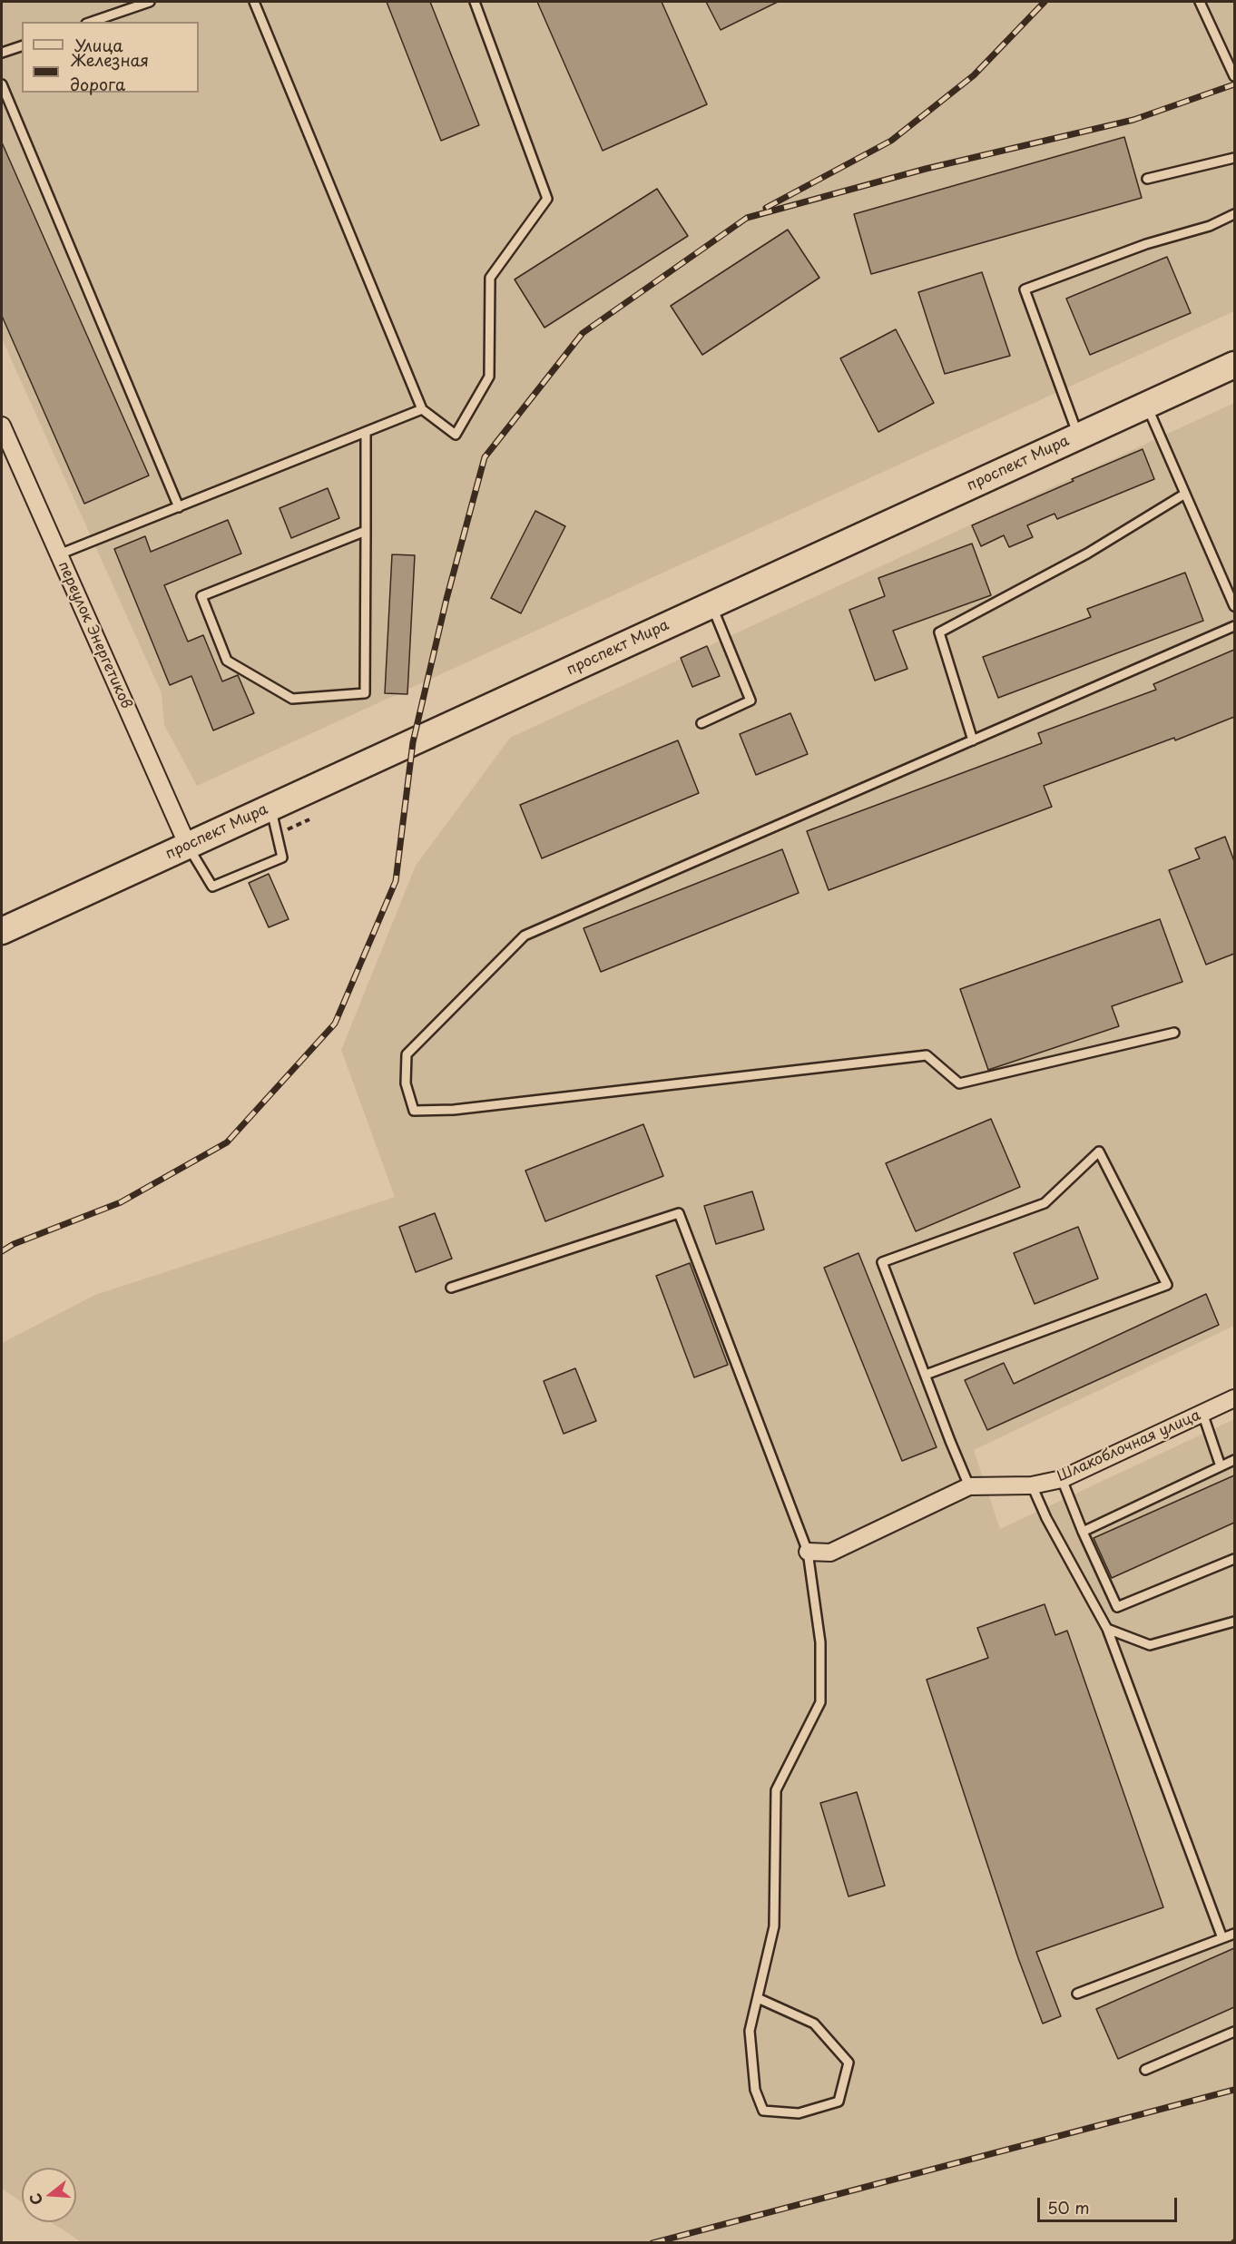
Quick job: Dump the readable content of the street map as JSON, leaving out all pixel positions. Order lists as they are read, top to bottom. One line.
{"streets":{"main road":["проспект Мира"],"street":["переулок Энергетиков","Шлакоблочная улица"]},"crossings":[["проспект Мира","переулок Энергетиков"]],"legend":["Улица","Железная дорога"],"scale_bar":"50 m","north":"left"}
